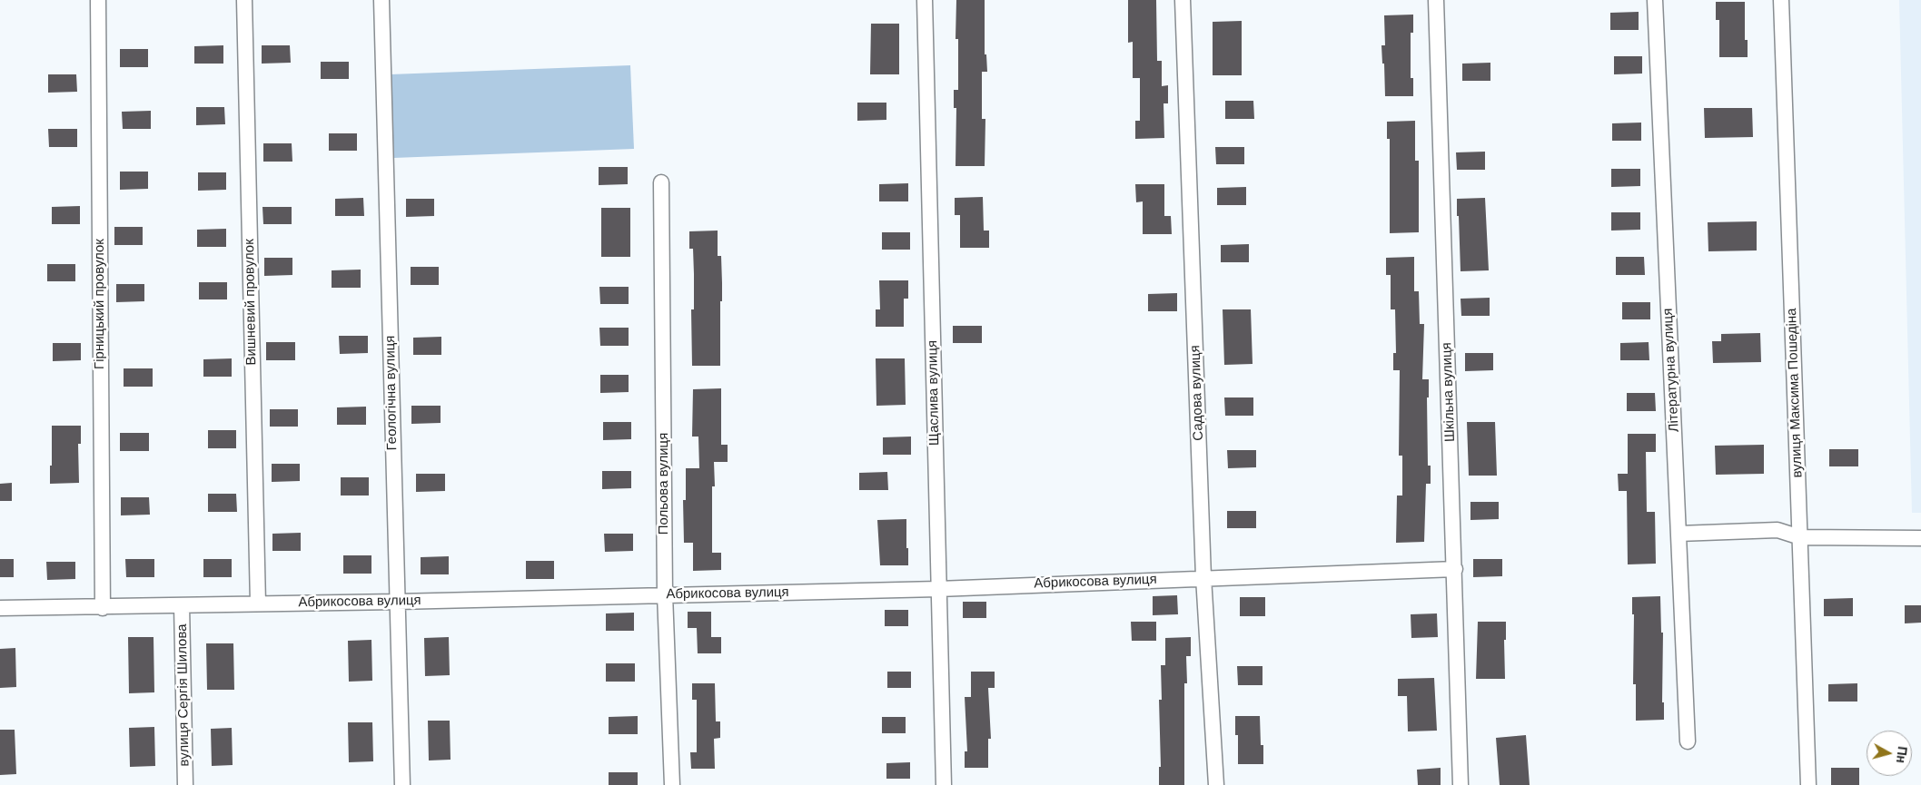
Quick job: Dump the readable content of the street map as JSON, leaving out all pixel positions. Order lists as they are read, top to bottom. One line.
{"streets":{"street":["Вишневий провулок","Гірницький провулок","Літературна вулиця","Шкільна вулиця","Геологічна вулиця","Щаслива вулиця","Садова вулиця","вулиця Максима Пошедіна","Польова вулиця","Абрикосова вулиця","вулиця Сергія Шилова"]},"crossings":[["Вишневий провулок","Абрикосова вулиця"],["Гірницький провулок","Абрикосова вулиця"],["Шкільна вулиця","Абрикосова вулиця"],["Геологічна вулиця","Абрикосова вулиця"],["Щаслива вулиця","Абрикосова вулиця"],["Садова вулиця","Абрикосова вулиця"],["Польова вулиця","Абрикосова вулиця"],["Абрикосова вулиця","вулиця Сергія Шилова"]],"north":"right"}
